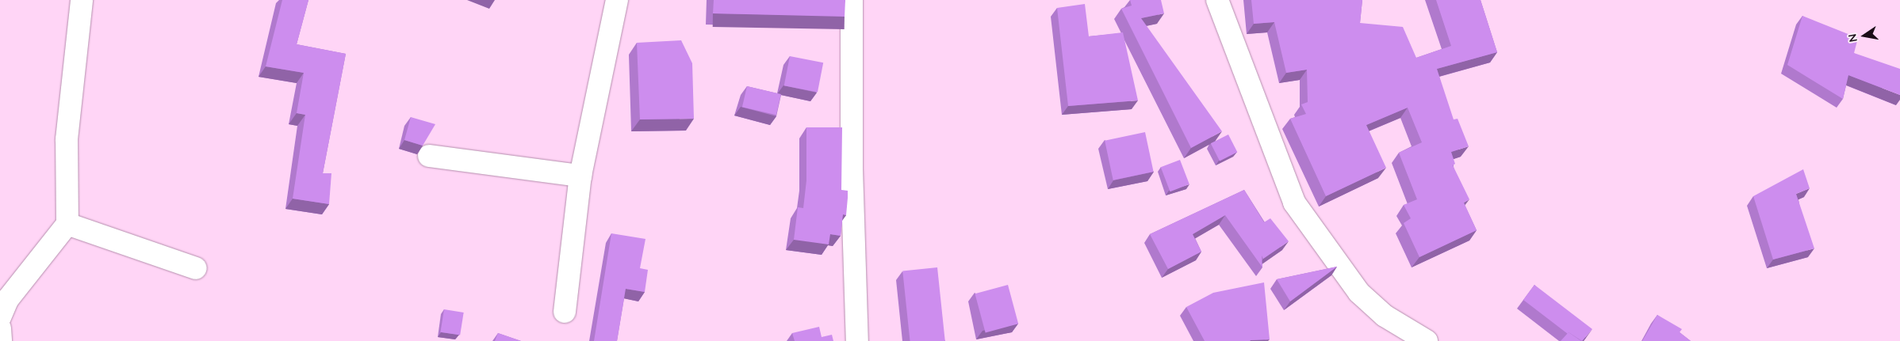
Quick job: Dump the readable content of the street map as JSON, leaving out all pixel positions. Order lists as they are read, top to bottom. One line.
{"north":"left"}
